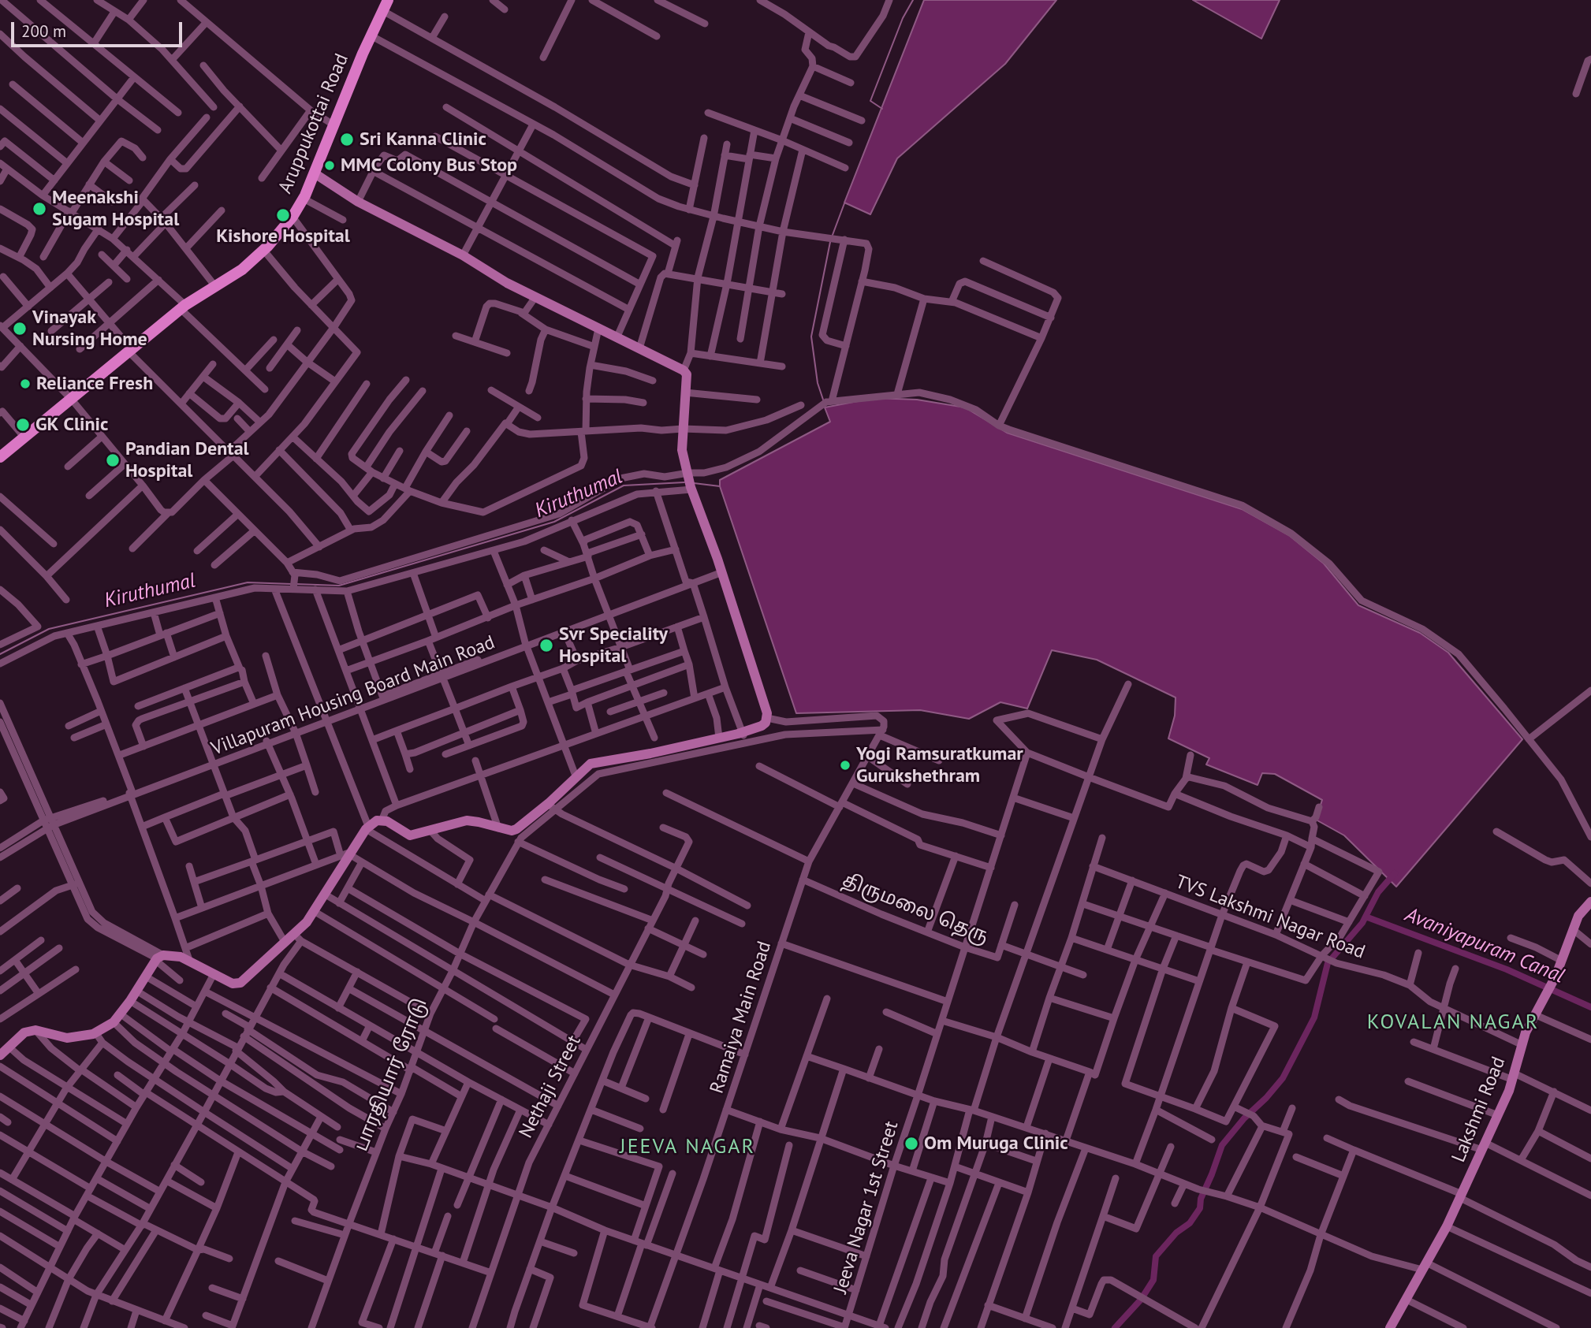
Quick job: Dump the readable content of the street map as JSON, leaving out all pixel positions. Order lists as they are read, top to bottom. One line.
{"streets":{"main road":["Aruppukottai Road"],"street":["Villapuram Housing Board Main Road","திருமலை தெரு","TVS Lakshmi Nagar Road","Ramaiya Main Road","பாரதியார் ரோடு","Nethaji Street","Lakshmi Road","Jeeva Nagar 1st Street"]},"crossings":[["திருமலை தெரு","Ramaiya Main Road"],["திருமலை தெரு","Jeeva Nagar 1st Street"],["TVS Lakshmi Nagar Road","Lakshmi Road"]],"districts":["KOVALAN NAGAR","JEEVA NAGAR"],"water":["Kiruthumal","Avaniyapuram Canal"],"places":["Sri Kanna Clinic","MMC Colony Bus Stop","Meenakshi Sugam Hospital","Kishore Hospital","Vinayak Nursing Home","Reliance Fresh","GK Clinic","Pandian Dental Hospital","Svr Speciality Hospital","Yogi Ramsuratkumar Gurukshethram","Om Muruga Clinic"],"scale_bar":"200 m"}
